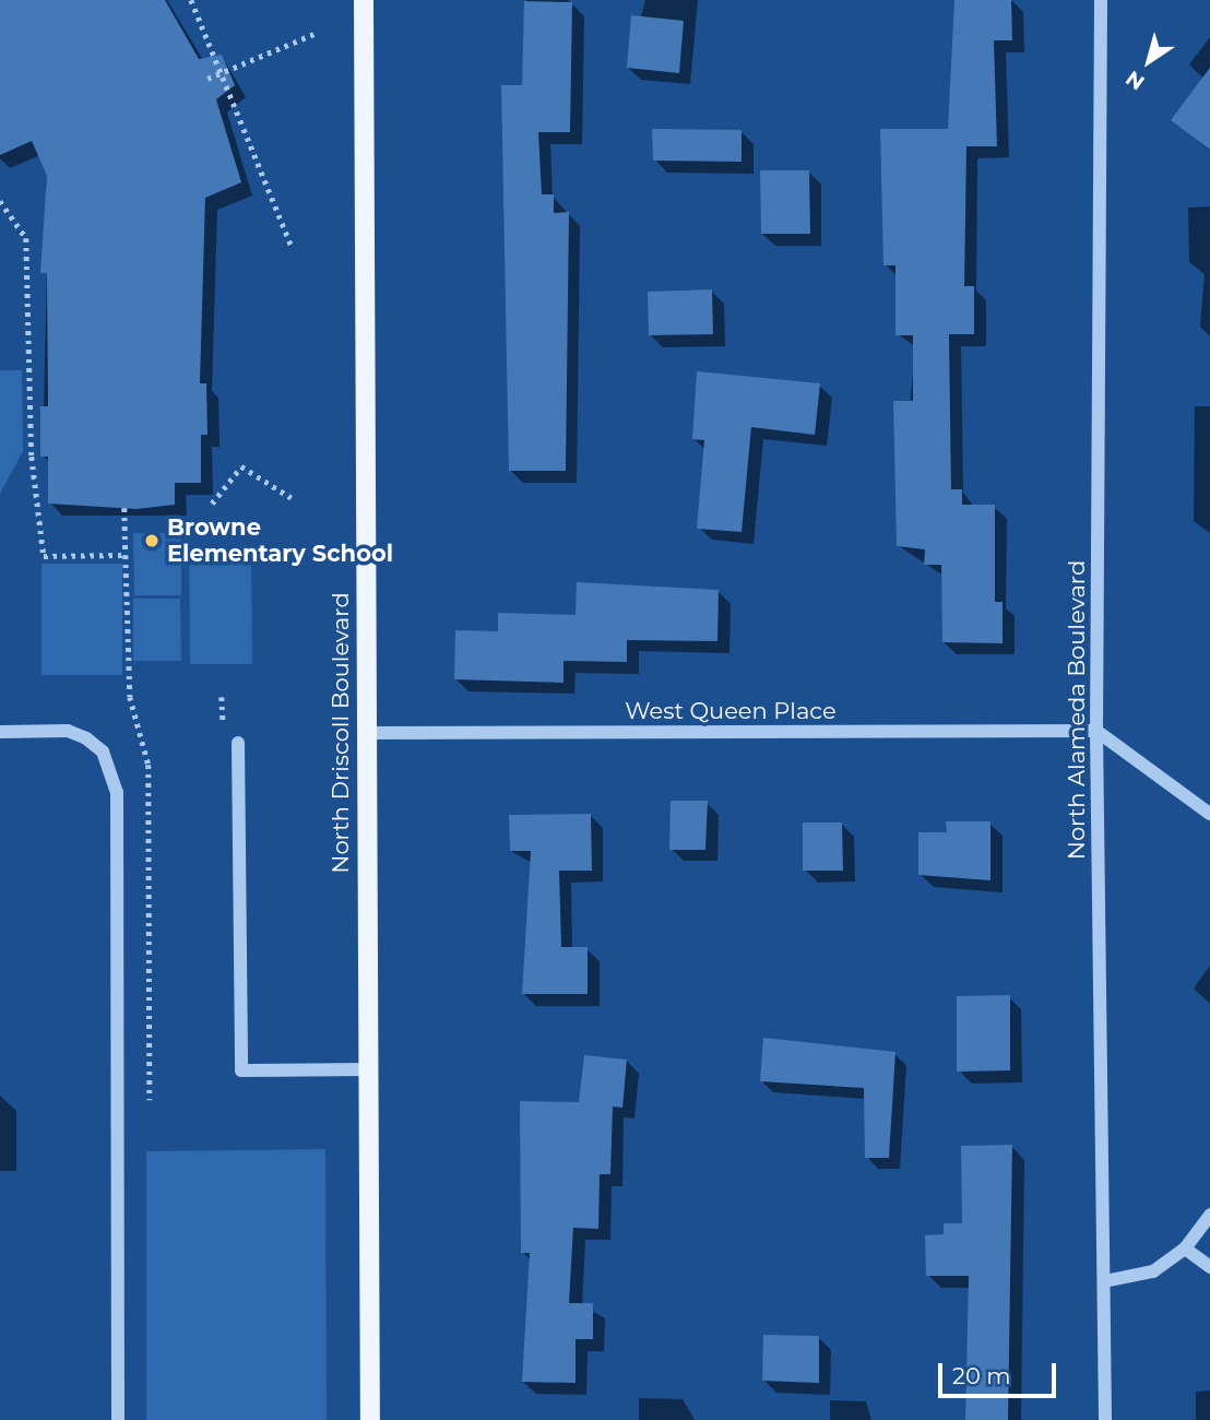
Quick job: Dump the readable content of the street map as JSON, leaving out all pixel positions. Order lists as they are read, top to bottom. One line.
{"streets":{"main road":["North Driscoll Boulevard"],"street":["North Alameda Boulevard","West Queen Place"]},"crossings":[["North Alameda Boulevard","West Queen Place"],["West Queen Place","North Driscoll Boulevard"]],"places":["Browne Elementary School"],"scale_bar":"20 m","north":"bottom left"}
